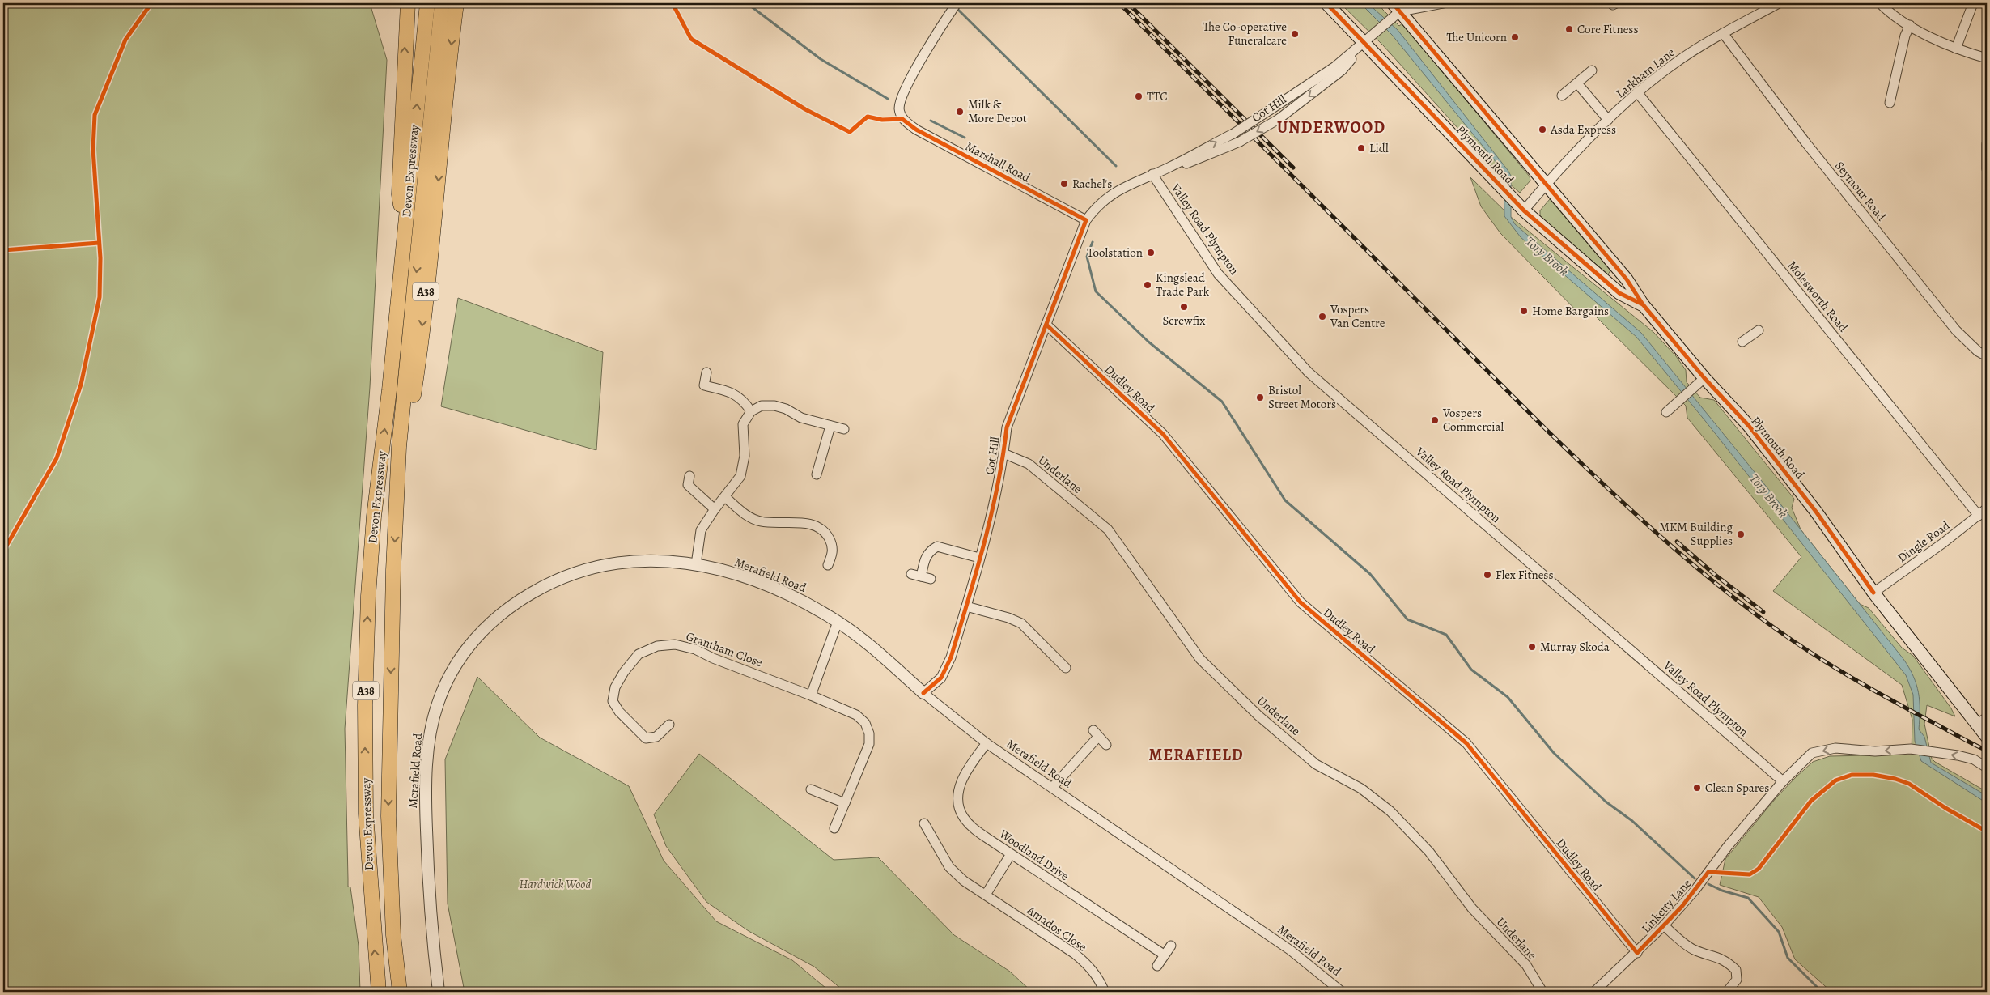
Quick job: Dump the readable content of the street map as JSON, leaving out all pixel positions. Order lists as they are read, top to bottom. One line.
{"streets":{"highway":["Devon Expressway","A38"],"main road":["Plymouth Road"],"street":["Larkham Lane","Cot Hill","Marshall Road","Seymour Road","Valley Road Plympton","Molesworth Road","Dudley Road","Underlane","Dingle Road","Merafield Road","Grantham Close","Woodland Drive","Linketty Lane","Amados Close"]},"crossings":[["Larkham Lane","Plymouth Road"],["Larkham Lane","Seymour Road"],["Larkham Lane","Molesworth Road"],["Cot Hill","Plymouth Road"],["Cot Hill","Marshall Road"],["Cot Hill","Valley Road Plympton"],["Cot Hill","Dudley Road"],["Cot Hill","Underlane"],["Cot Hill","Merafield Road"],["Plymouth Road","Dingle Road"],["Devon Expressway","A38"],["Valley Road Plympton","Linketty Lane"],["Molesworth Road","Dingle Road"],["Dudley Road","Linketty Lane"],["Merafield Road","Woodland Drive"]],"one_way":["Linketty Lane"],"districts":["UNDERWOOD","MERAFIELD"],"water":["Tory Brook"],"parks":["Hardwick Wood"],"places":["Core Fitness","The Co-operative Funeralcare","The Unicorn","TTC","Milk & More Depot","Asda Express","Lidl","Rachel's","Toolstation","Kingslead Trade Park","Screwfix","Home Bargains","Vospers Van Centre","Bristol Street Motors","Vospers Commercial","MKM Building Supplies","Flex Fitness","Murray Skoda","Clean Spares"]}
